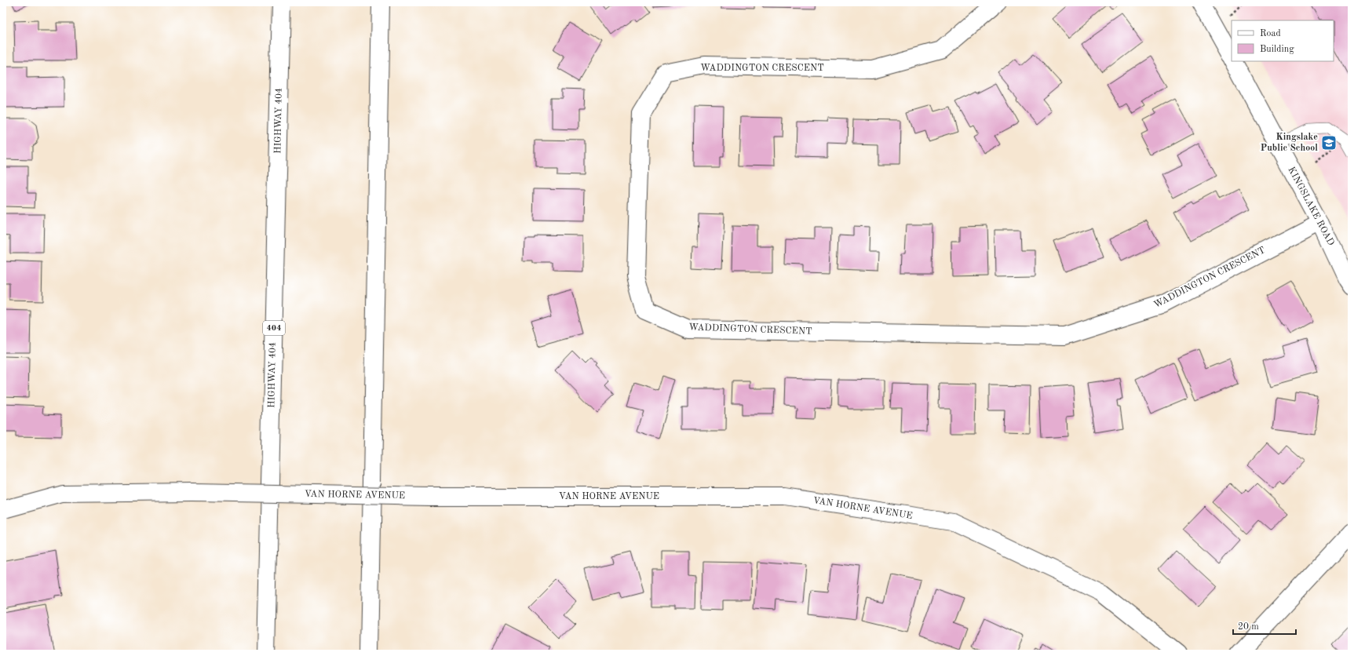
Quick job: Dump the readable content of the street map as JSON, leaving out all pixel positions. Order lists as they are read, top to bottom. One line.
{"streets":{"main road":["WADDINGTON CRESCENT","HIGHWAY 404","KINGSLAKE ROAD","404","VAN HORNE AVENUE"]},"crossings":[["WADDINGTON CRESCENT","KINGSLAKE ROAD"]],"places":{"school or university":["Kingslake Public School"]},"legend":["Road","Building"],"scale_bar":"20 m"}
